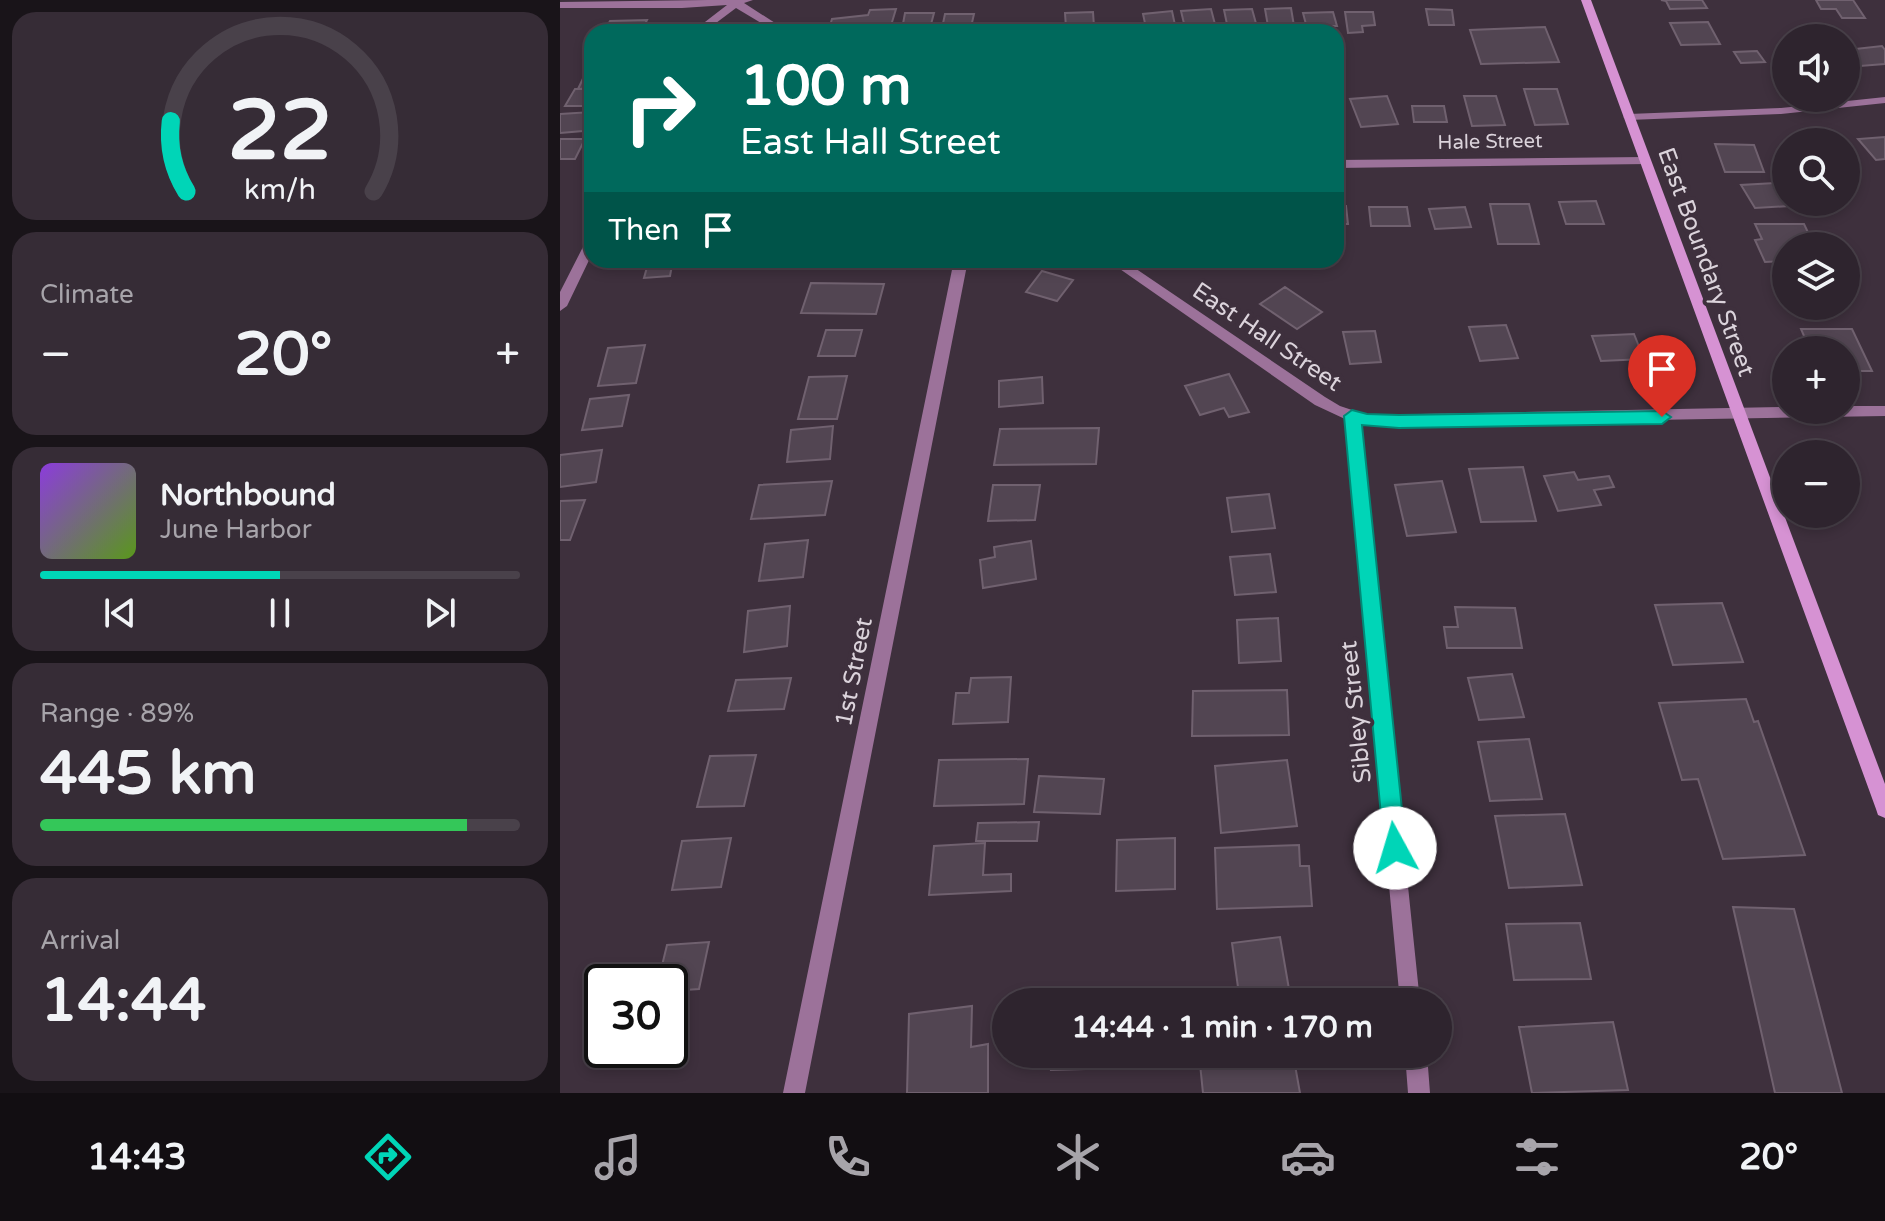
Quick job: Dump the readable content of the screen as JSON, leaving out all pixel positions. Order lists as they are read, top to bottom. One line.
{"streets":{"main road":["East Boundary Street"],"street":["Hale Street","East Hall Street","1st Street","Sibley Street"]},"crossings":[["Hale Street","East Boundary Street"],["East Boundary Street","East Hall Street"],["East Hall Street","Sibley Street"]],"page":{"map_buttons":["+","−"],"turn":["100 m","East Hall Street"],"then":"Then","tile":["Climate",["Range · 89%","445 km"],["Arrival","14:44"]],"heat":["−","20°","+"],"song":["Northbound","June Harbor"],"limit":"30","trip":"14:44 · 1 min · 170 m","tabs":["14:43","20°"],"gauge":["22","km/h"]}}
